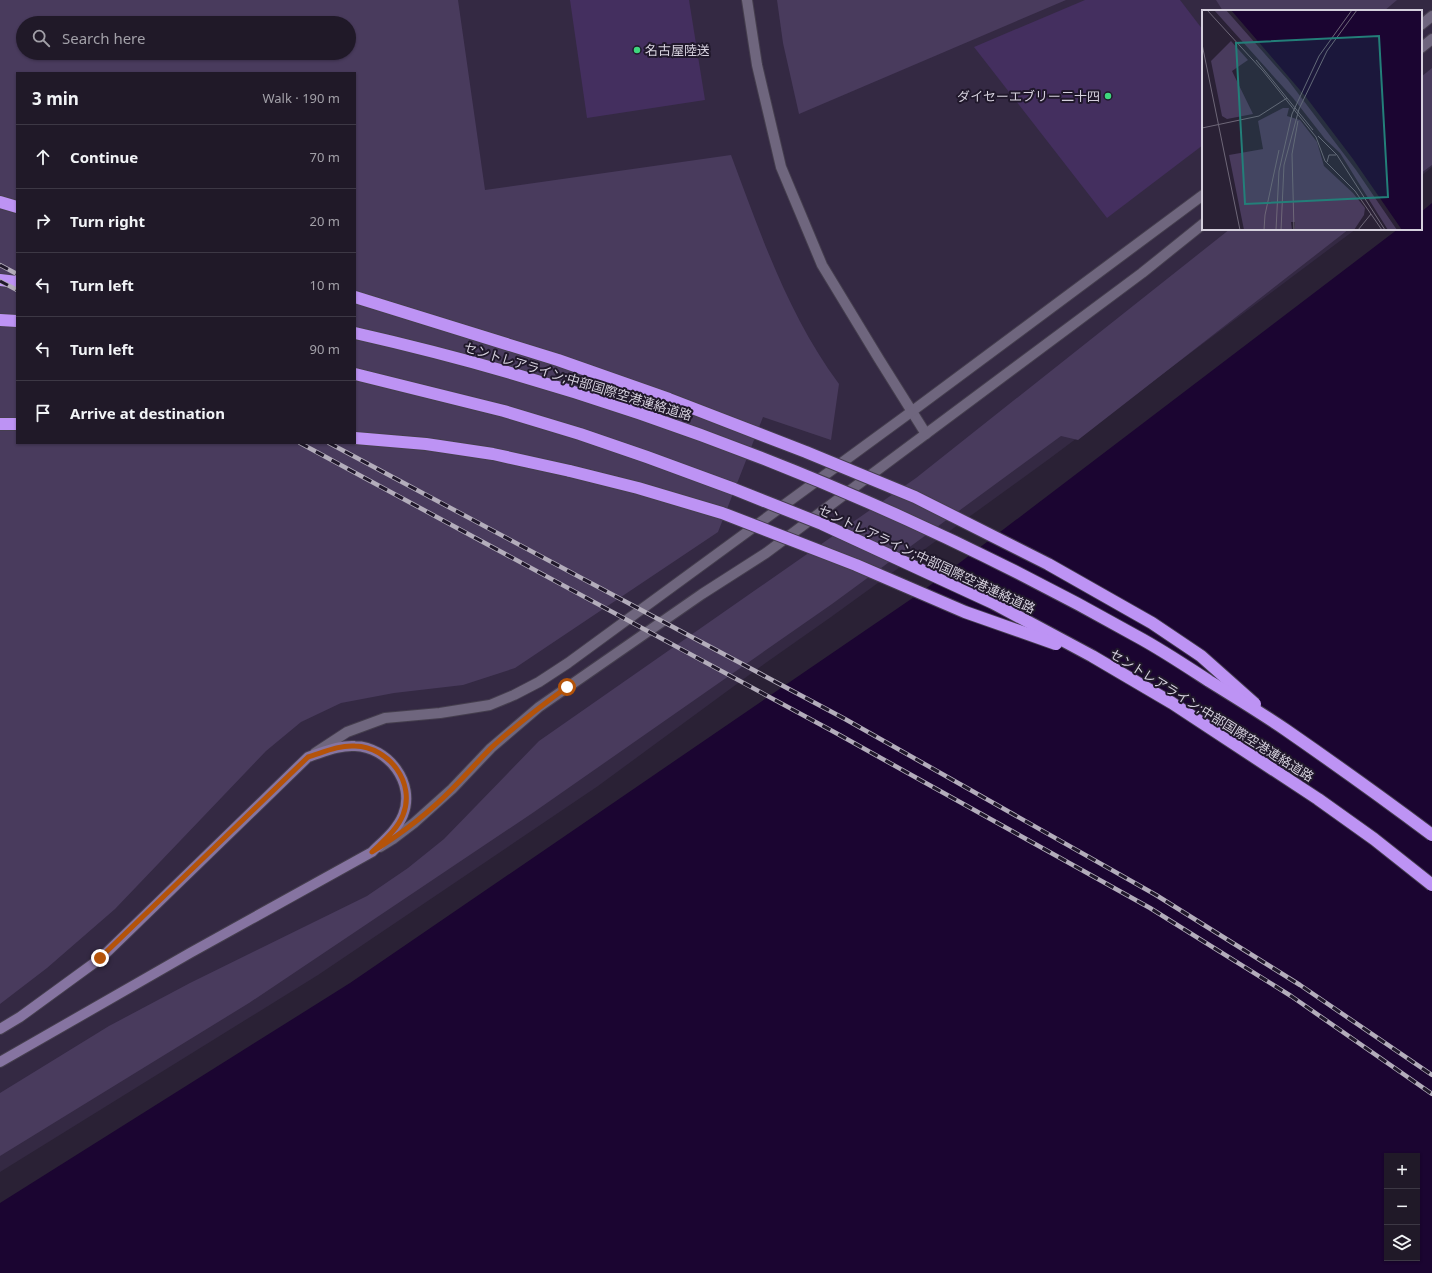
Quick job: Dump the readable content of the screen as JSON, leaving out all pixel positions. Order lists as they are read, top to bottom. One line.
{"streets":{"highway":["セントレアライン;中部国際空港連絡道路"]},"places":["名古屋陸送","ダイセーエブリー二十四"],"page":{"search":"Search here","heading":["3 min","Walk · 190 m"],"list":[["Continue","70 m"],["Turn right","20 m"],["Turn left","10 m"],["Turn left","90 m"],"Arrive at destination"],"map_buttons":["+","−"]}}
